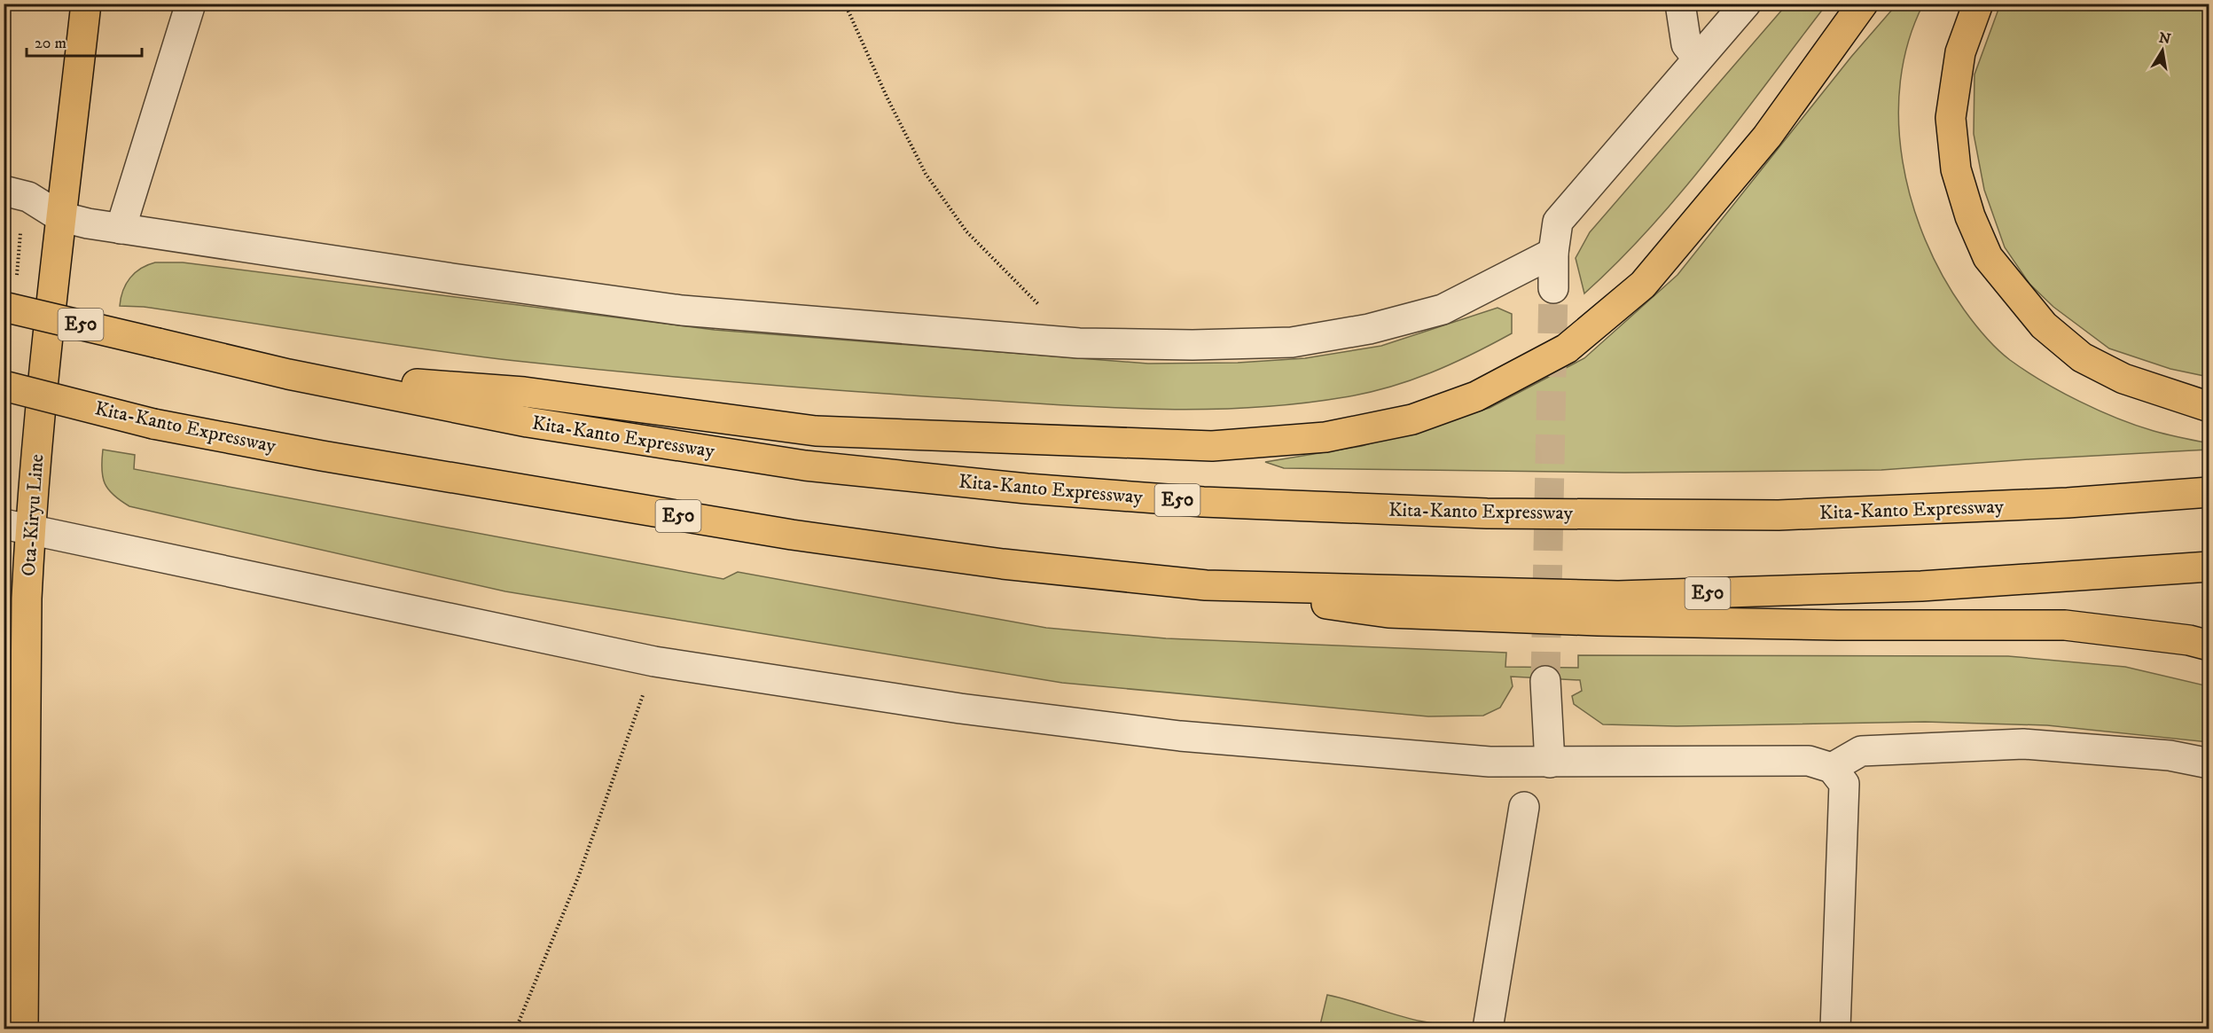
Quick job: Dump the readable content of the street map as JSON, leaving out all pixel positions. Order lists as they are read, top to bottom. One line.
{"streets":{"main road":["E50","Kita-Kanto Expressway","Ota-Kiryu Line"]},"scale_bar":"20 m","north":"top"}
